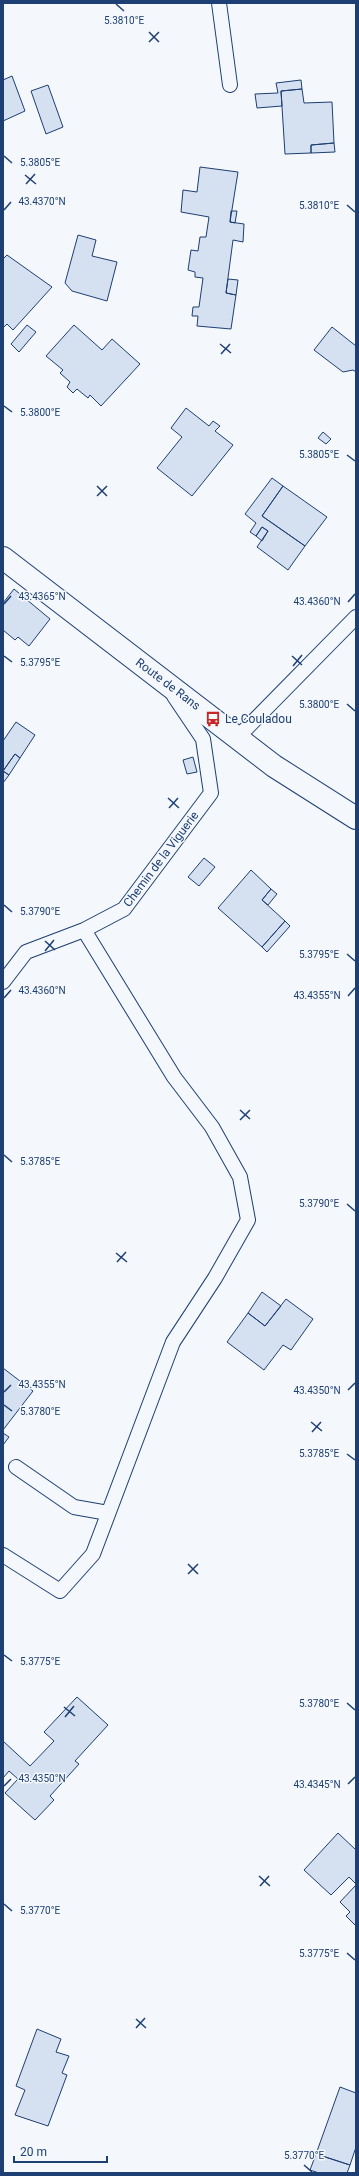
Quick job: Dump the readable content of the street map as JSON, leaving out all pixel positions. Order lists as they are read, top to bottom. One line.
{"streets":{"street":["Route de Rans"],"lane":["Chemin de la Viguerie"]},"crossings":[["Route de Rans","Chemin de la Viguerie"]],"places":{"bus stop":["Le Couladou"]},"scale_bar":"20 m","coordinates":["5.3810°E","5.3805°E","43.4370°N","5.3800°E","43.4365°N","43.4360°N","5.3795°E","5.3790°E","43.4355°N","5.3785°E","43.4350°N","5.3780°E","5.3775°E","43.4345°N","5.3770°E"]}
